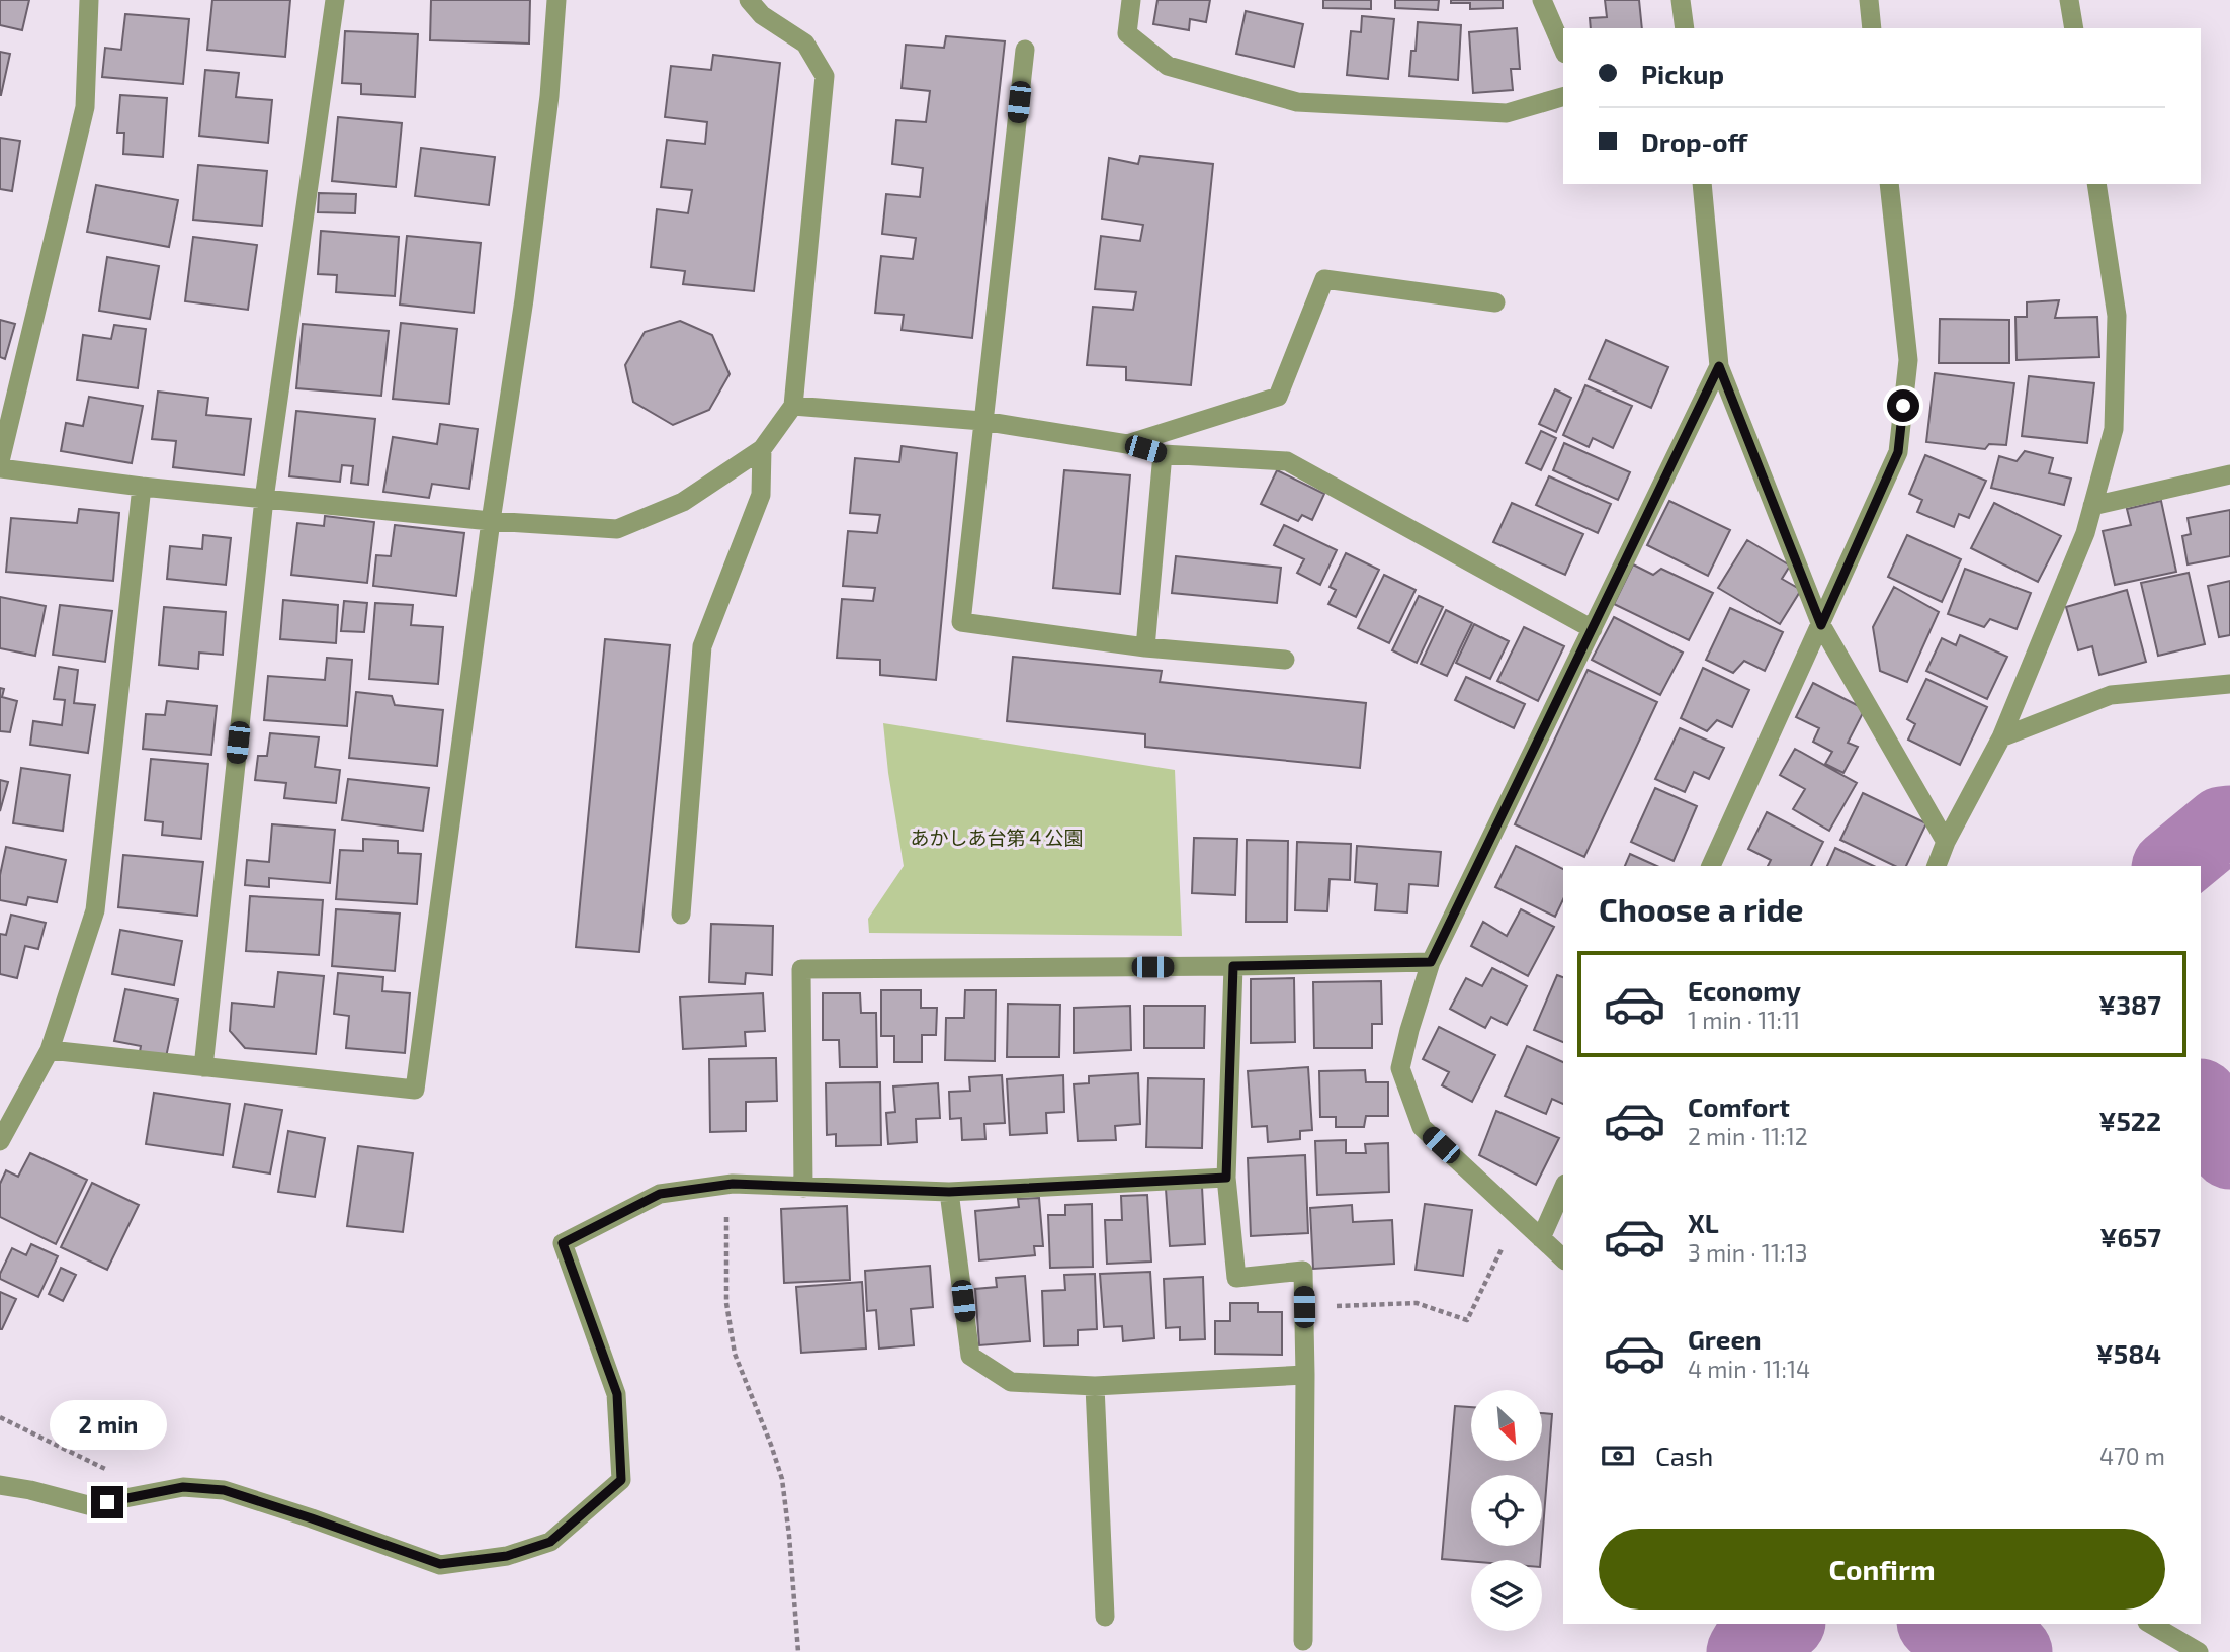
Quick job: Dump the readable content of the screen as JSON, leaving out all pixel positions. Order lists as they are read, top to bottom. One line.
{"parks":["あかしあ台第４公園"],"north":"bottom right","page":{"banner":["Pickup","Drop-off"],"heading":"Choose a ride","list":[{"name":"Economy","note":"1 min · 11:11","value":"¥387"},{"name":"Comfort","note":"2 min · 11:12","value":"¥522"},{"name":"XL","note":"3 min · 11:13","value":"¥657"},{"name":"Green","note":"4 min · 11:14","value":"¥584"}],"bubble":"2 min","pay":["Cash","470 m"],"buttons":"Confirm"}}
